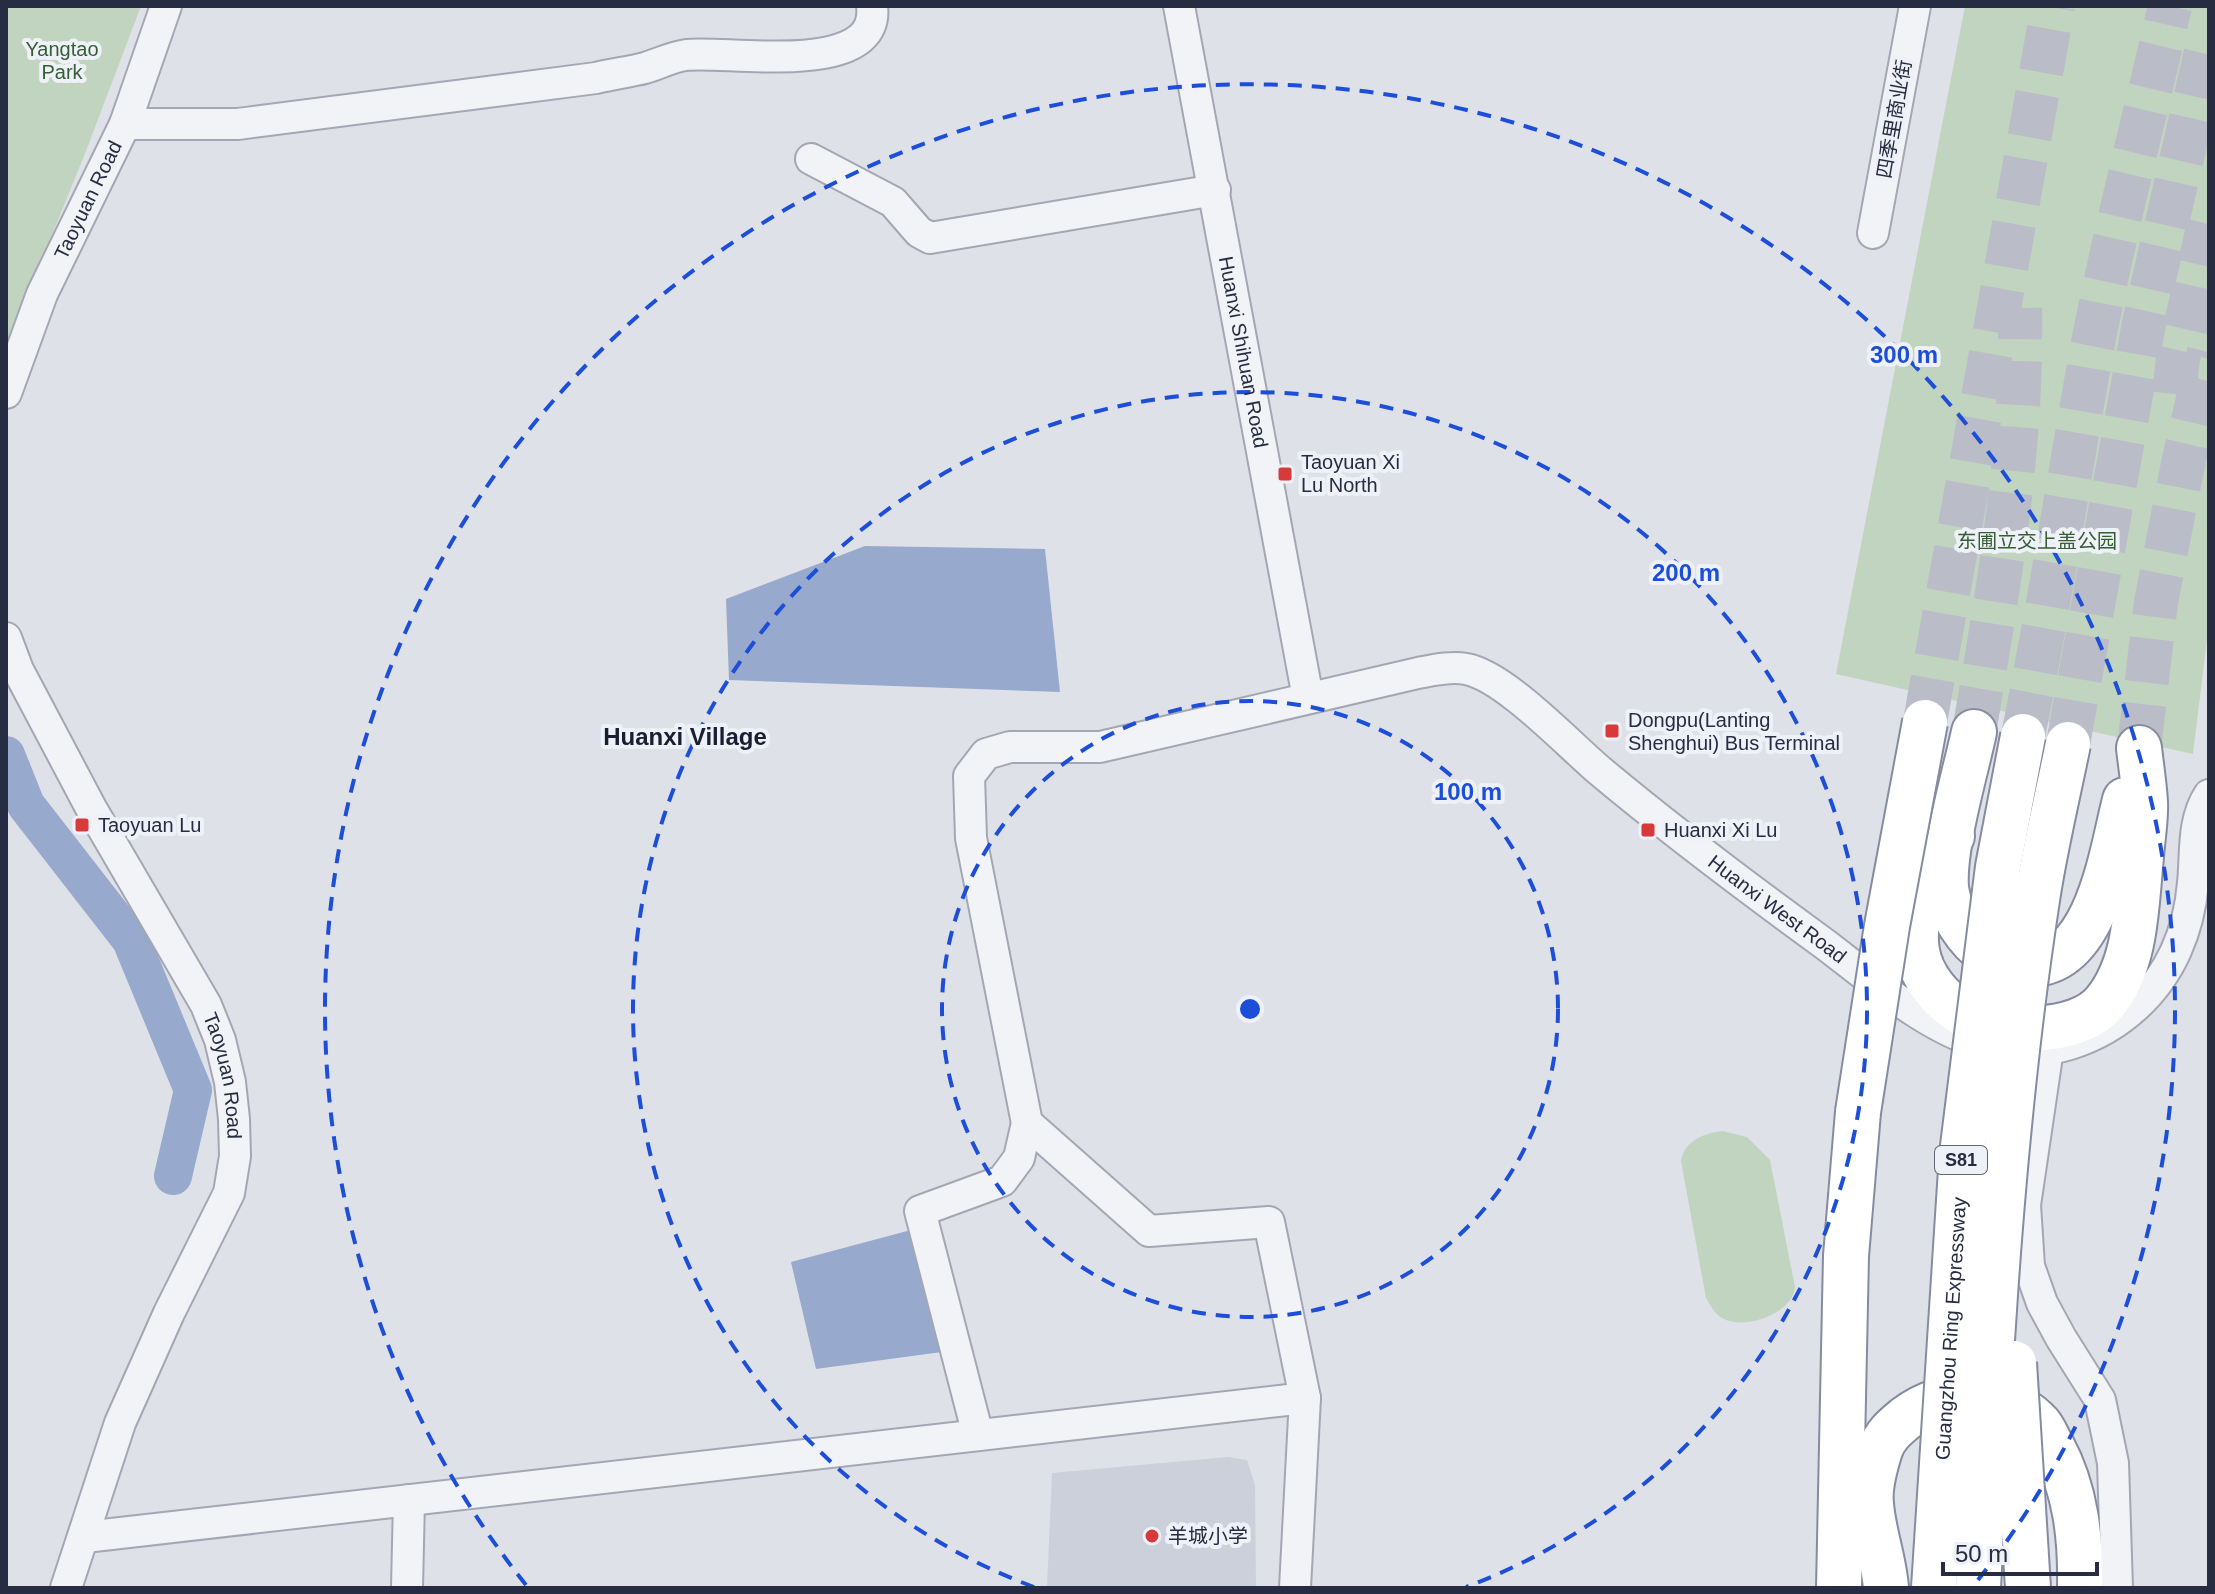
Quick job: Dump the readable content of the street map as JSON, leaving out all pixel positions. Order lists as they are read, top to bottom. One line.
{"streets":{"highway":["S81","Guangzhou Ring Expressway"],"street":["四季里商业街","Taoyuan Road","Huanxi Shihuan Road","Huanxi West Road"]},"crossings":[["Huanxi Shihuan Road","Huanxi West Road"]],"districts":["Huanxi Village"],"parks":["Yangtao Park","东圃立交上盖公园"],"places":{"transit":["Taoyuan Xi Lu North","Dongpu(Lanting Shenghui) Bus Terminal","Taoyuan Lu","Huanxi Xi Lu"],"other":["羊城小学"]},"scale_bar":"50 m","rings":["300 m","200 m","100 m"]}
